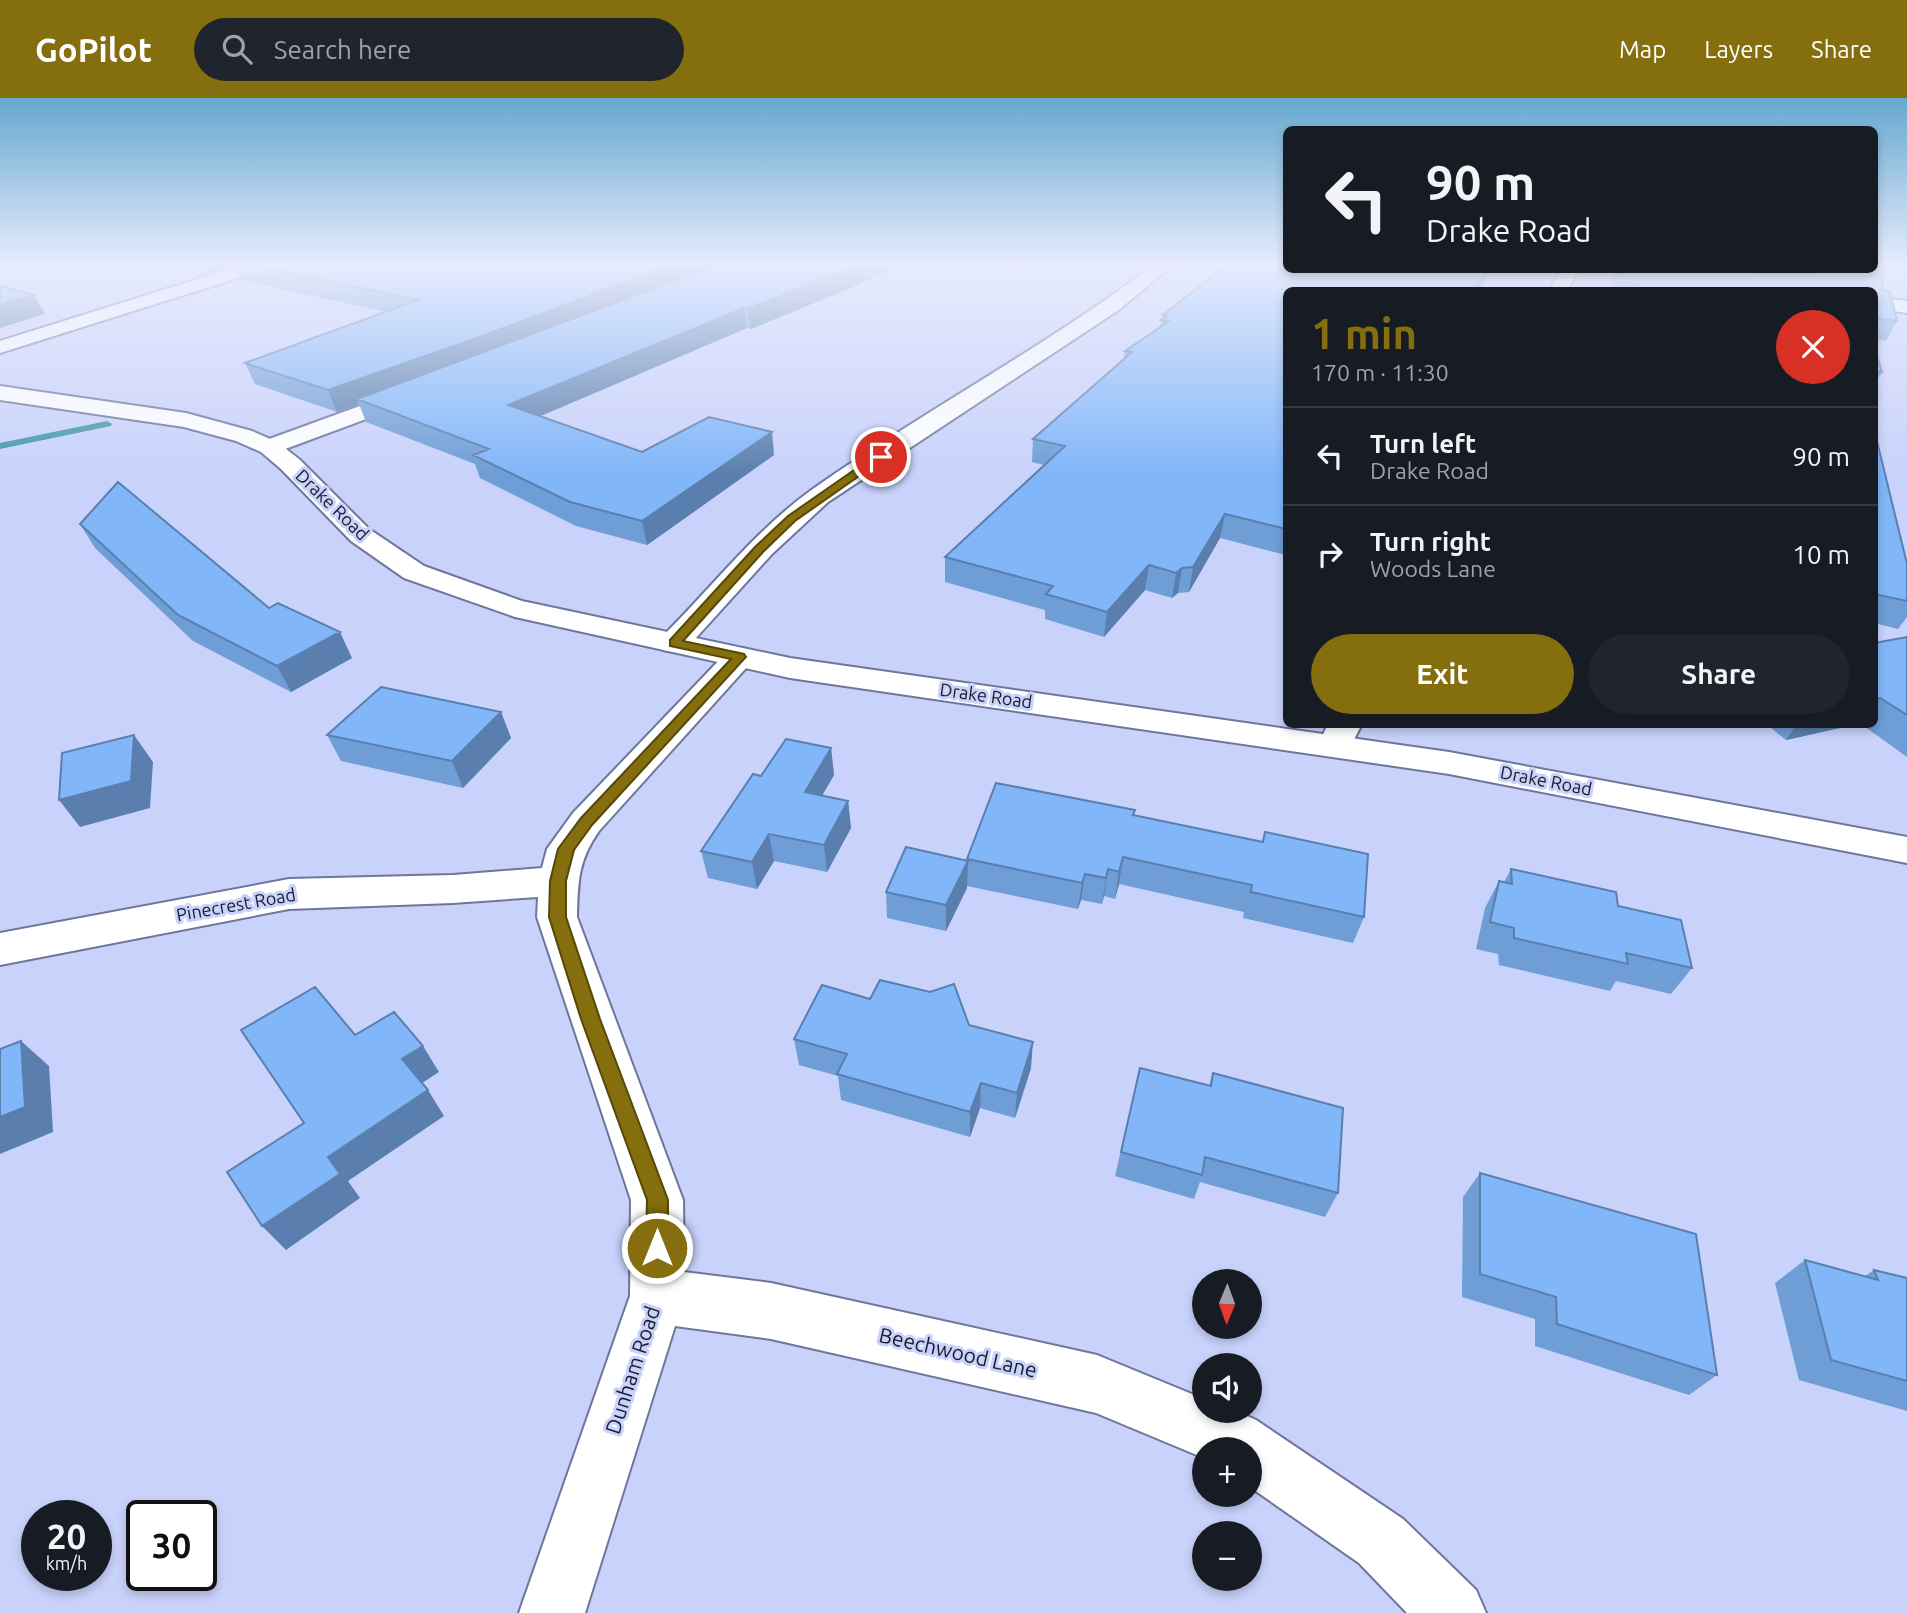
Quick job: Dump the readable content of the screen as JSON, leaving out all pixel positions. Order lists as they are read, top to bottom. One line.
{"streets":{"street":["Drake Road","Pinecrest Road","Beechwood Lane","Dunham Road"]},"crossings":[["Drake Road","Dunham Road"],["Pinecrest Road","Dunham Road"],["Beechwood Lane","Dunham Road"]],"north":"bottom","page":{"header":"GoPilot","search":"Search here","nav":["Map","Layers","Share"],"turn":["90 m","Drake Road"],"heading":["1 min","170 m · 11:30"],"list":[{"name":"Turn left","note":"Drake Road","value":"90 m"},{"name":"Turn right","note":"Woods Lane","value":"10 m"}],"buttons":["Exit","Share"],"map_buttons":["+","−"],"speed":"20 km/h","limit":"30"}}
